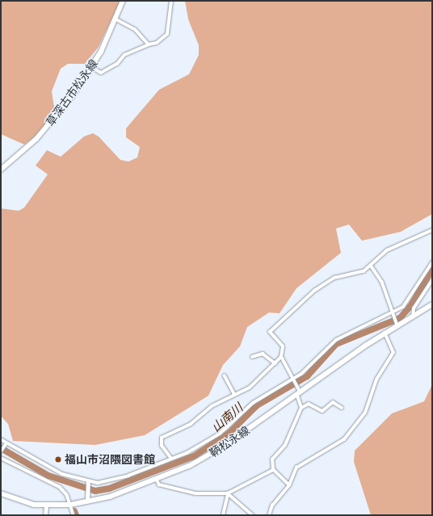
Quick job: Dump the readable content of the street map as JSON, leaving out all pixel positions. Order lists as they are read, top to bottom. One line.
{"streets":{"main road":["草深古市松永線","鞆松永線"]},"water":["山南川"],"places":["福山市沼隈図書館"]}
